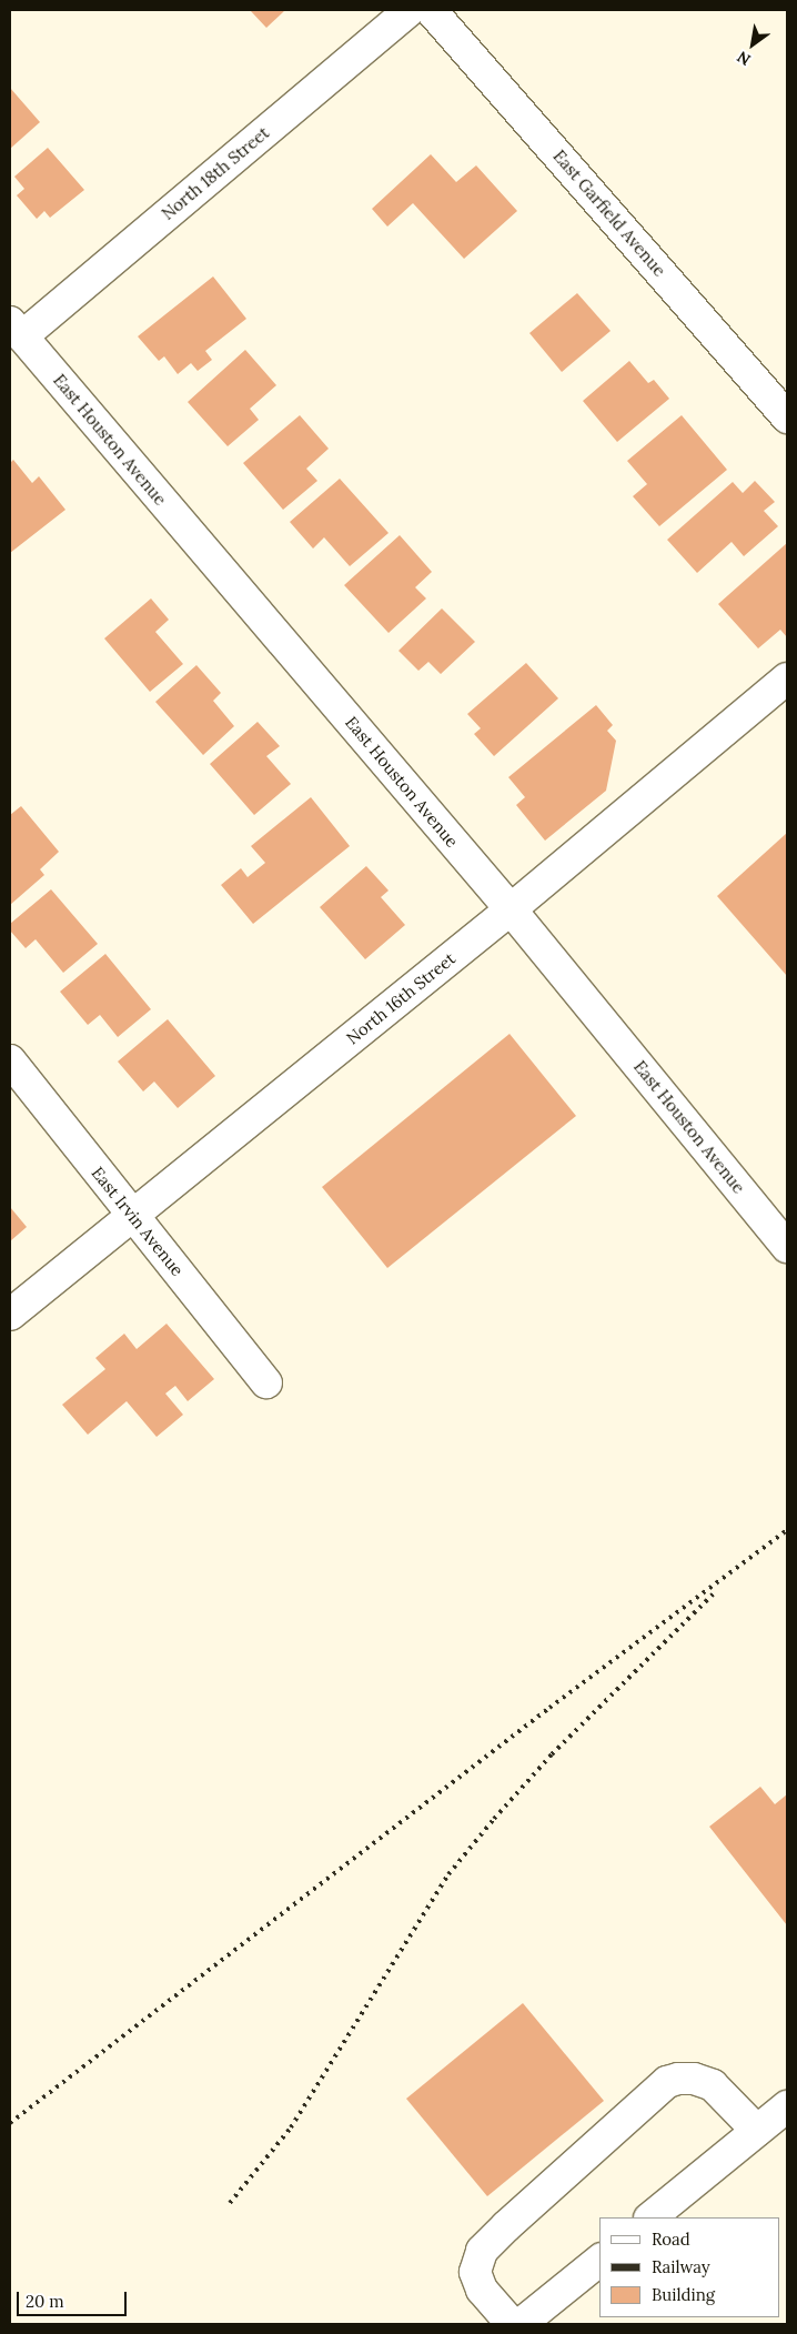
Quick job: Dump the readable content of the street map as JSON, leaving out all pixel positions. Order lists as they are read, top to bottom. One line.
{"streets":{"street":["North 18th Street","East Garfield Avenue","East Houston Avenue","North 16th Street","East Irvin Avenue"]},"crossings":[["North 18th Street","East Houston Avenue"],["East Houston Avenue","North 16th Street"],["North 16th Street","East Irvin Avenue"]],"legend":["Road","Railway","Building"],"scale_bar":"20 m","north":"bottom left"}
